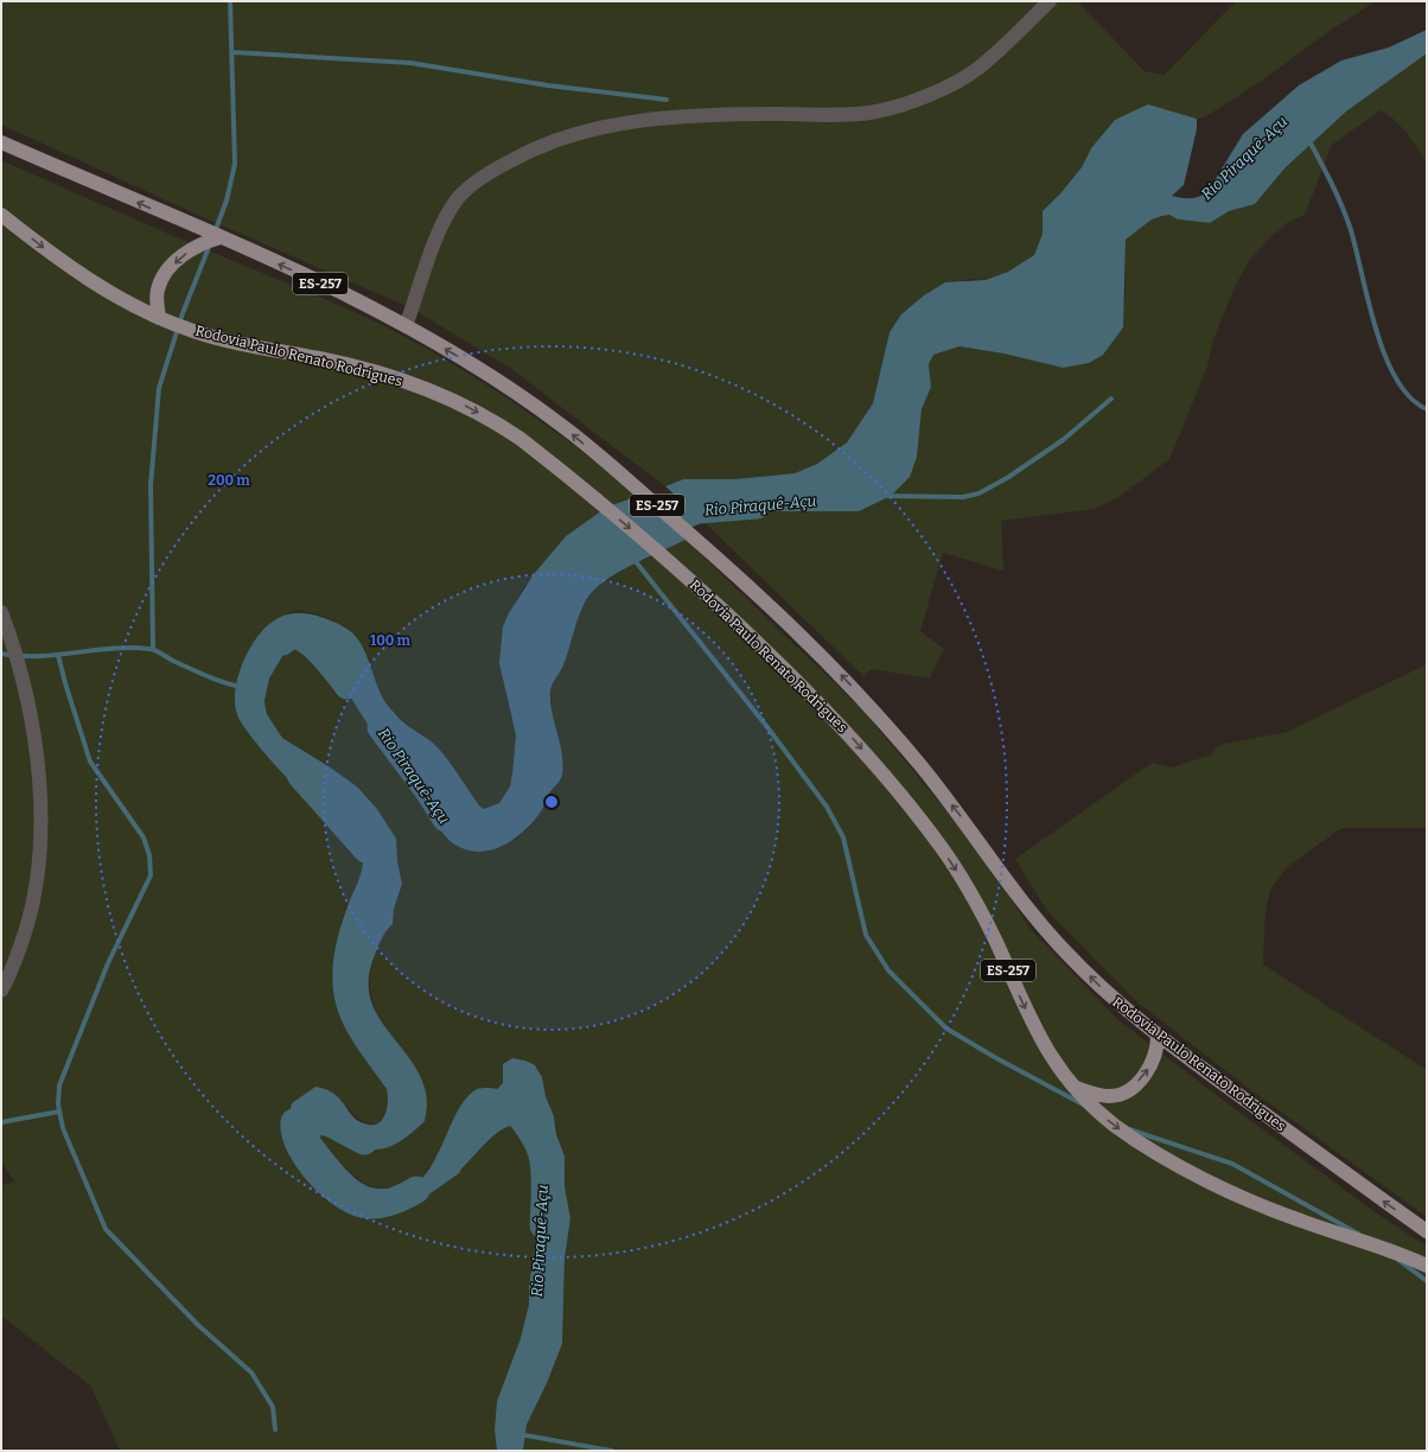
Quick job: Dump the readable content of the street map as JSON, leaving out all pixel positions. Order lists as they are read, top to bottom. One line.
{"streets":{"main road":["ES-257","Rodovia Paulo Renato Rodrigues"]},"water":["Rio Piraquê-Açu"],"rings":["200 m","100 m"]}
